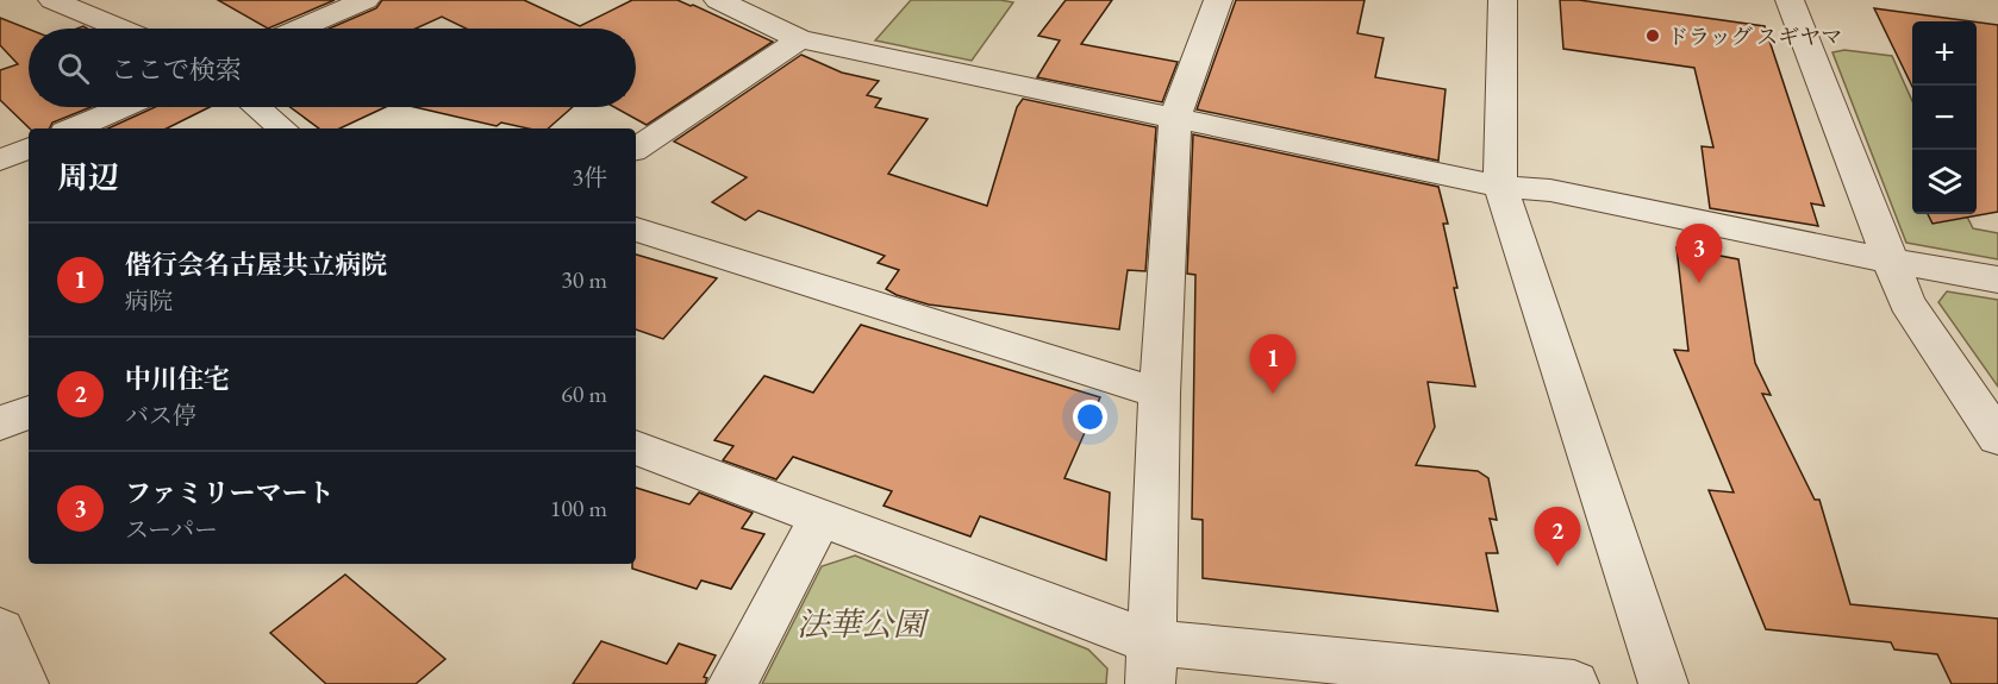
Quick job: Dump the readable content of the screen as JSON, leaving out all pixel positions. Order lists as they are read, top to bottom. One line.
{"parks":["法華公園"],"places":["ドラッグ スギヤマ"],"page":{"map_buttons":["+","−"],"search":"ここで検索","heading":["周辺","3件"],"list":[{"mark":"1","name":"偕行会名古屋共立病院","note":"病院","value":"30 m"},{"mark":"2","name":"中川住宅","note":"バス停","value":"60 m"},{"mark":"3","name":"ファミリーマート","note":"スーパー","value":"100 m"}],"pins":["3","1","2"]}}
